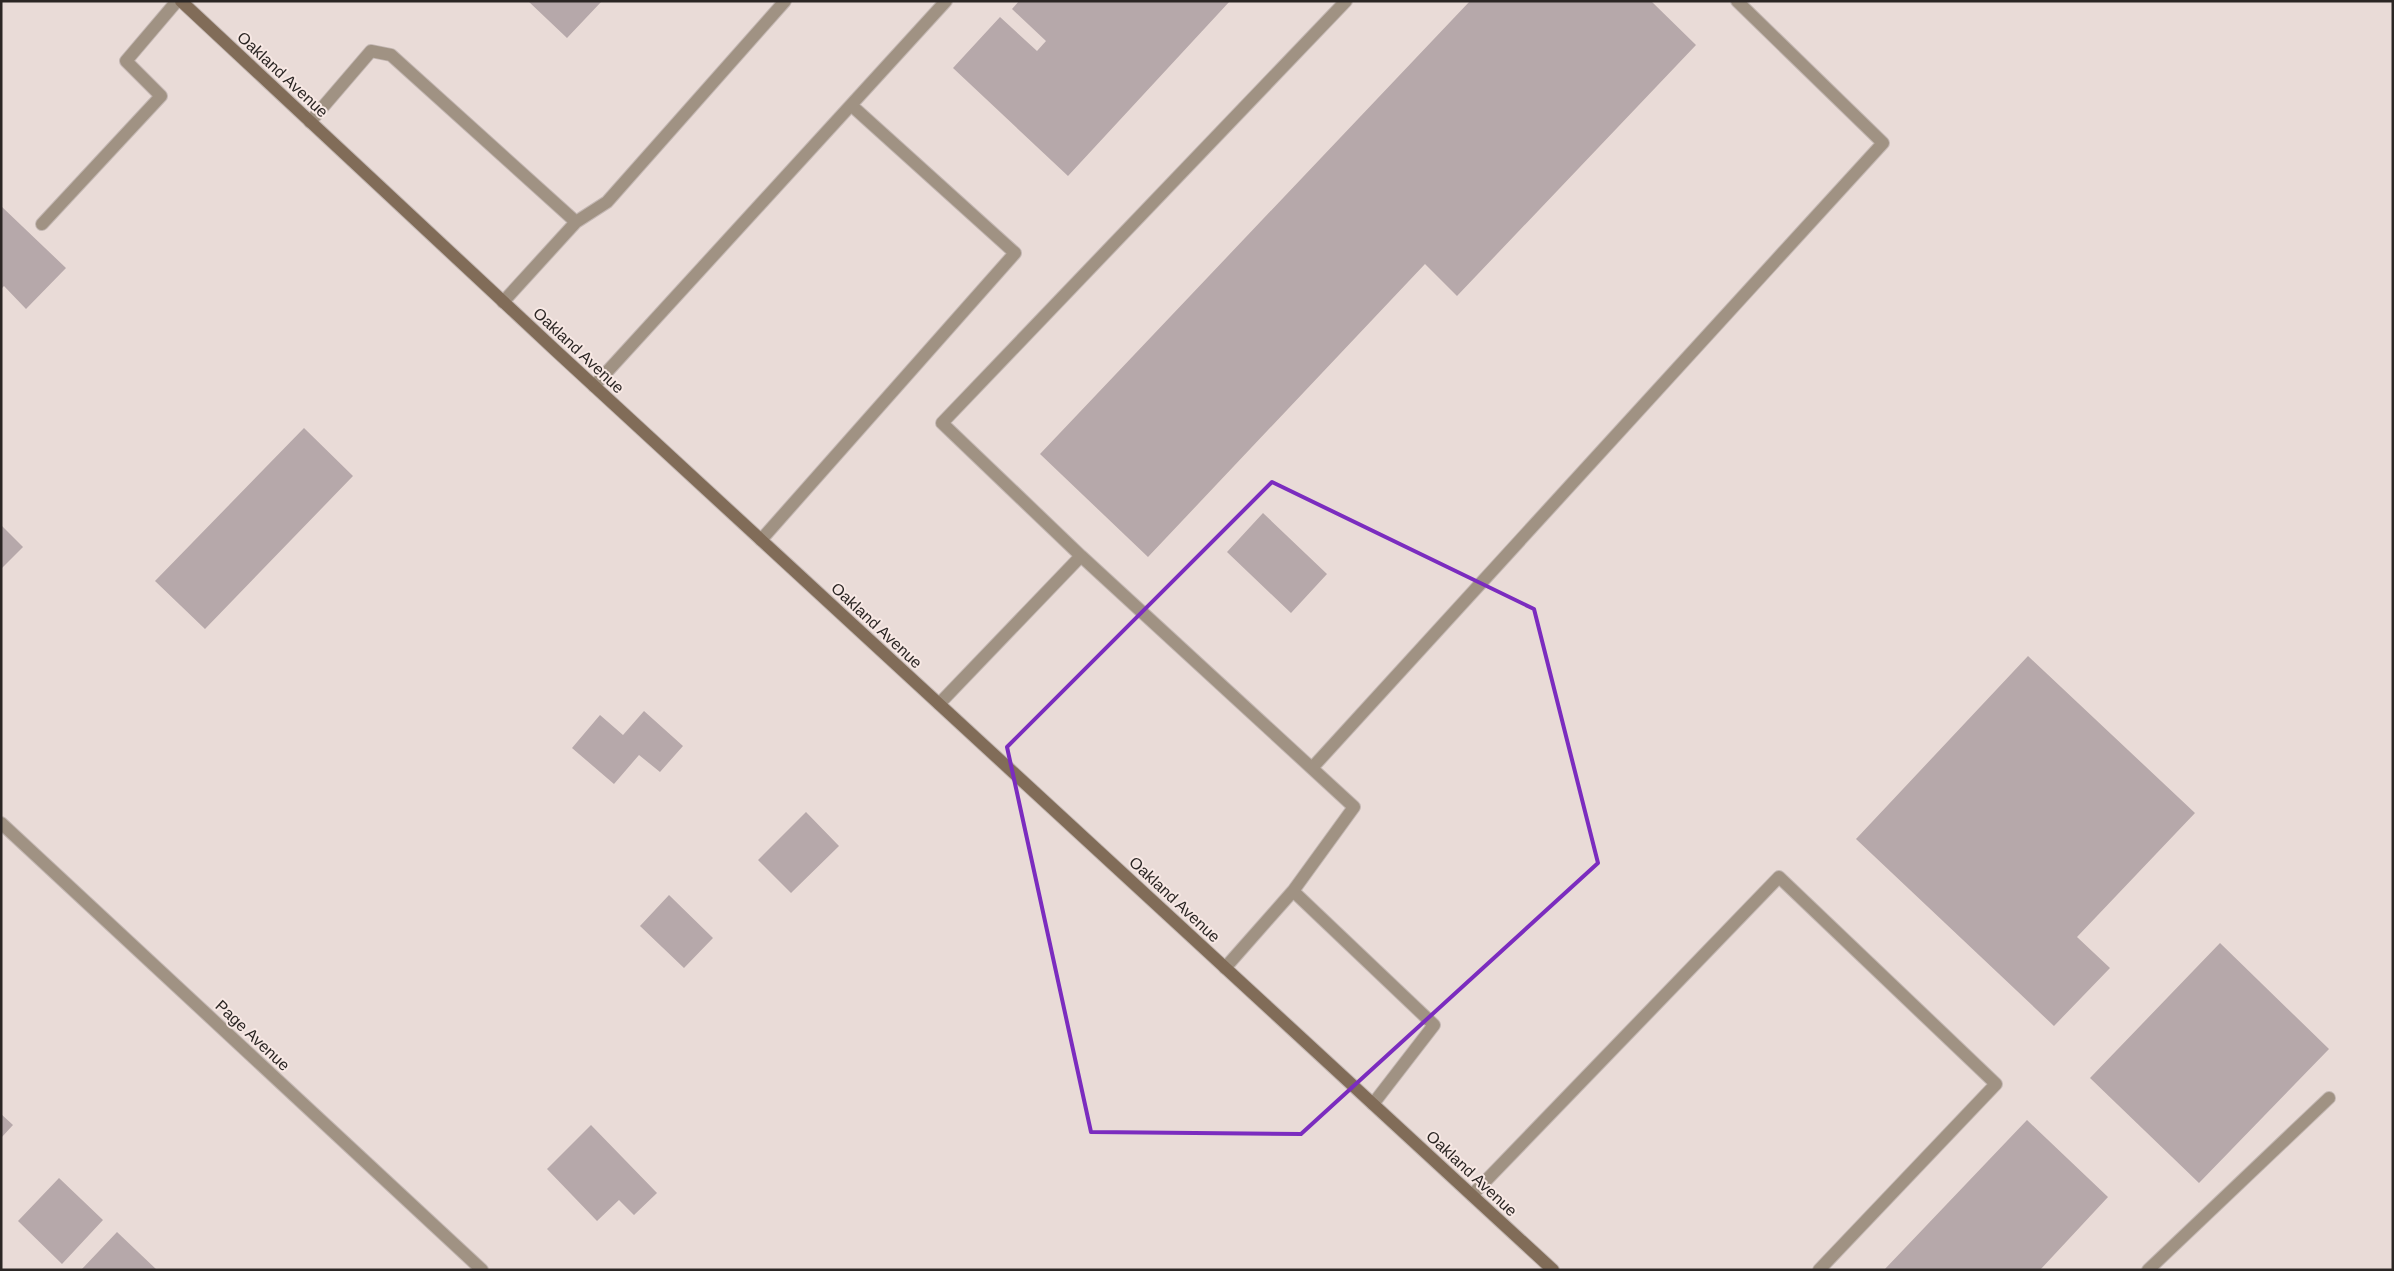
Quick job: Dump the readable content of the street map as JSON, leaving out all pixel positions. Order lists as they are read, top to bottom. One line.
{"streets":{"street":["Oakland Avenue","Page Avenue"]}}
